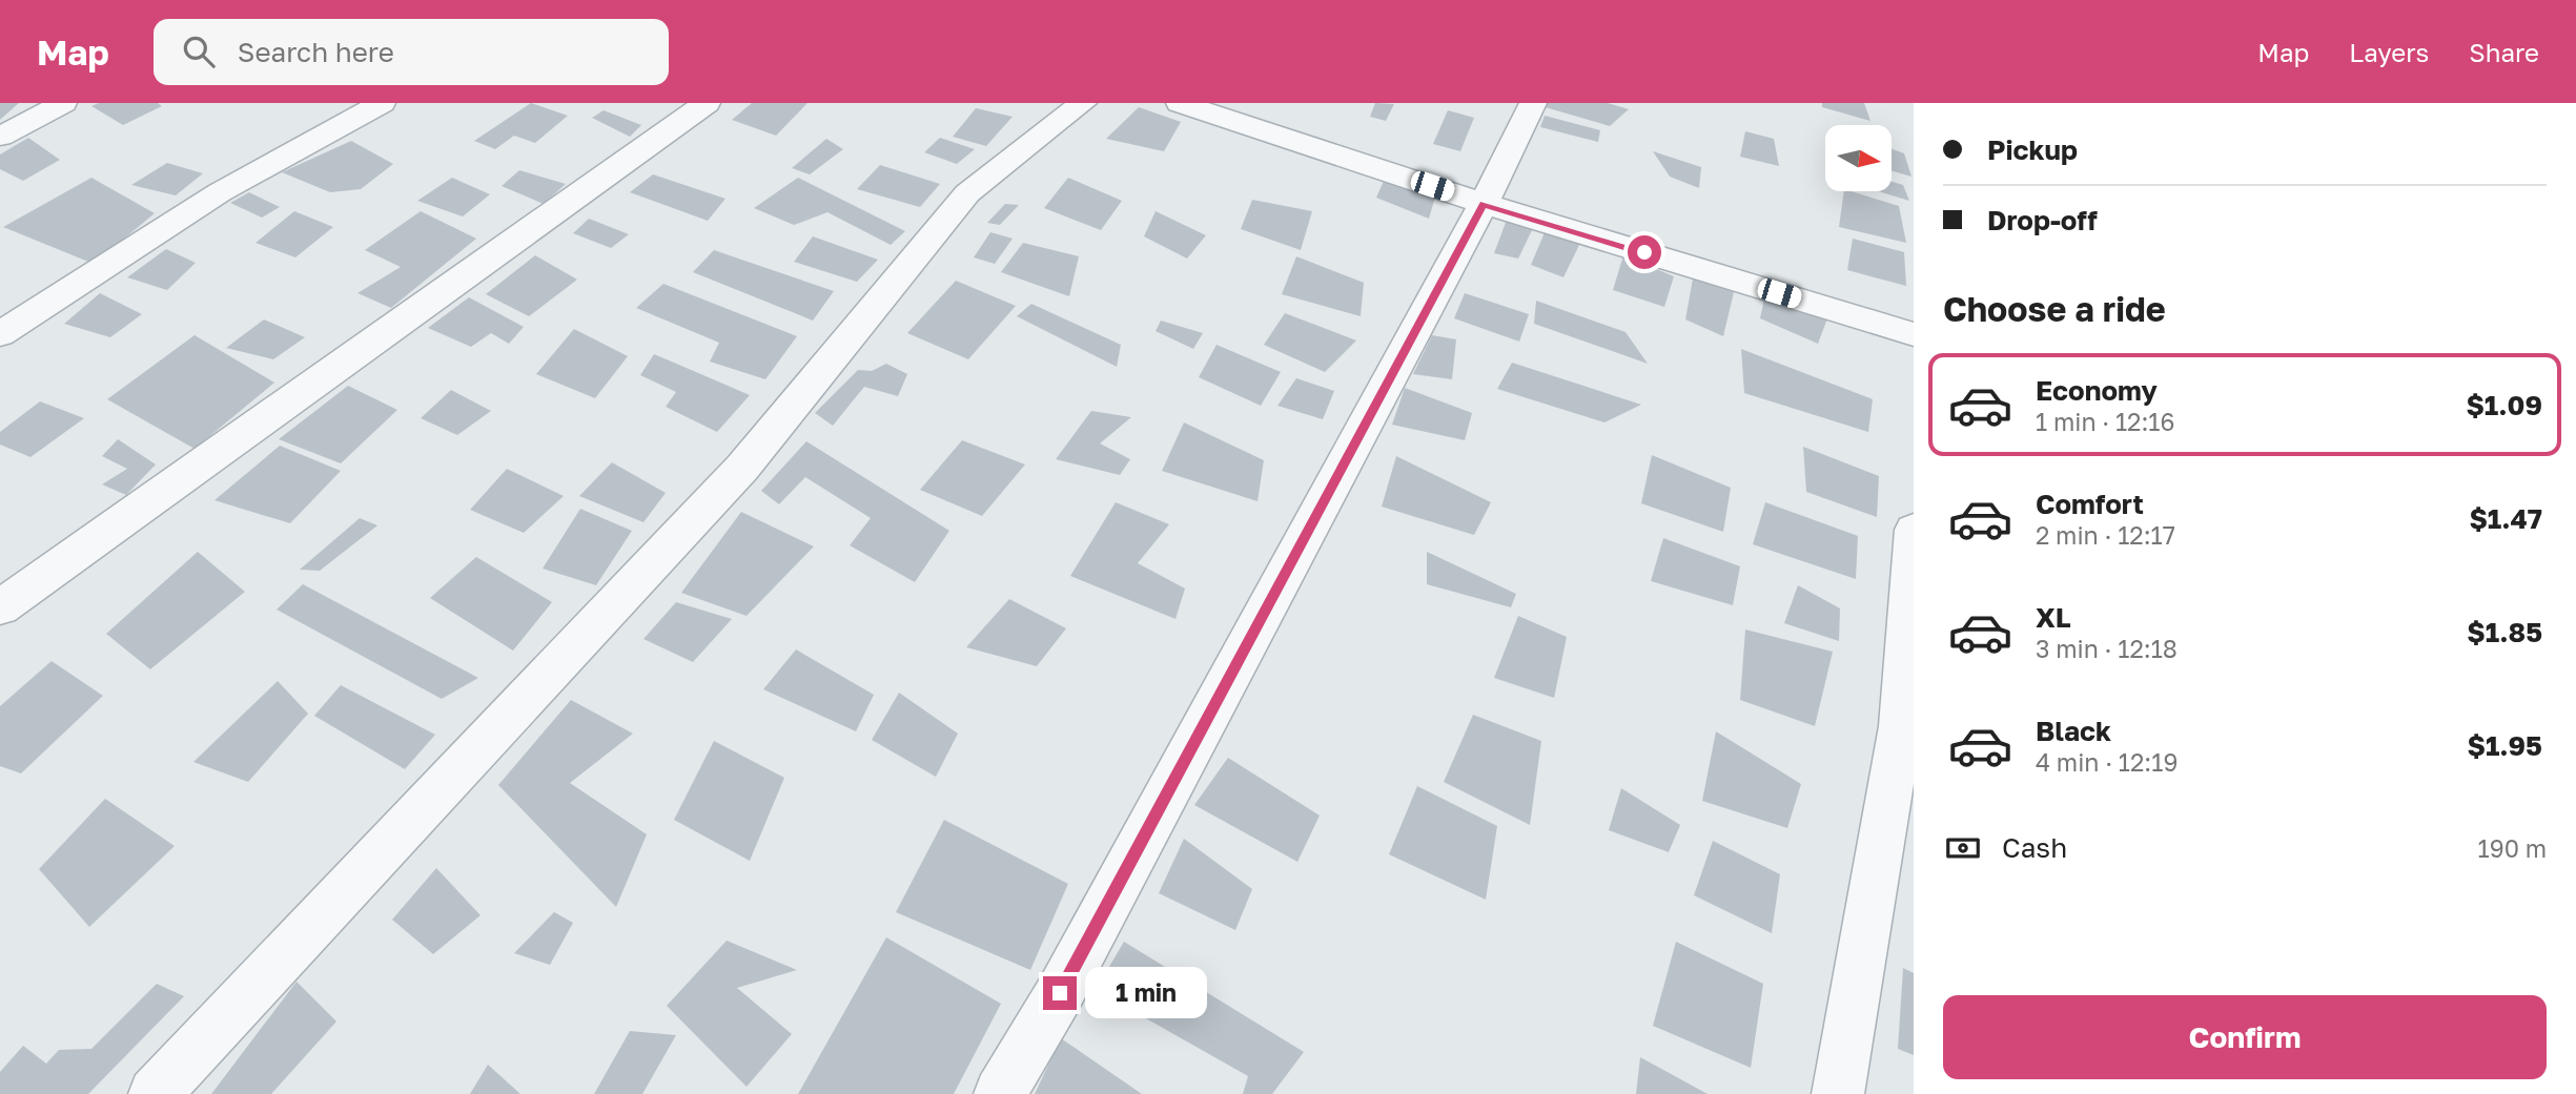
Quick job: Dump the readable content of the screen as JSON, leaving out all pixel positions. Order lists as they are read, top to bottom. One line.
{"north":"right","page":{"header":"Map","search":"Search here","nav":["Map","Layers","Share"],"banner":["Pickup","Drop-off"],"heading":"Choose a ride","list":[{"name":"Economy","note":"1 min · 12:16","value":"$1.09"},{"name":"Comfort","note":"2 min · 12:17","value":"$1.47"},{"name":"XL","note":"3 min · 12:18","value":"$1.85"},{"name":"Black","note":"4 min · 12:19","value":"$1.95"}],"pay":["Cash","190 m"],"bubble":"1 min","buttons":"Confirm"}}
